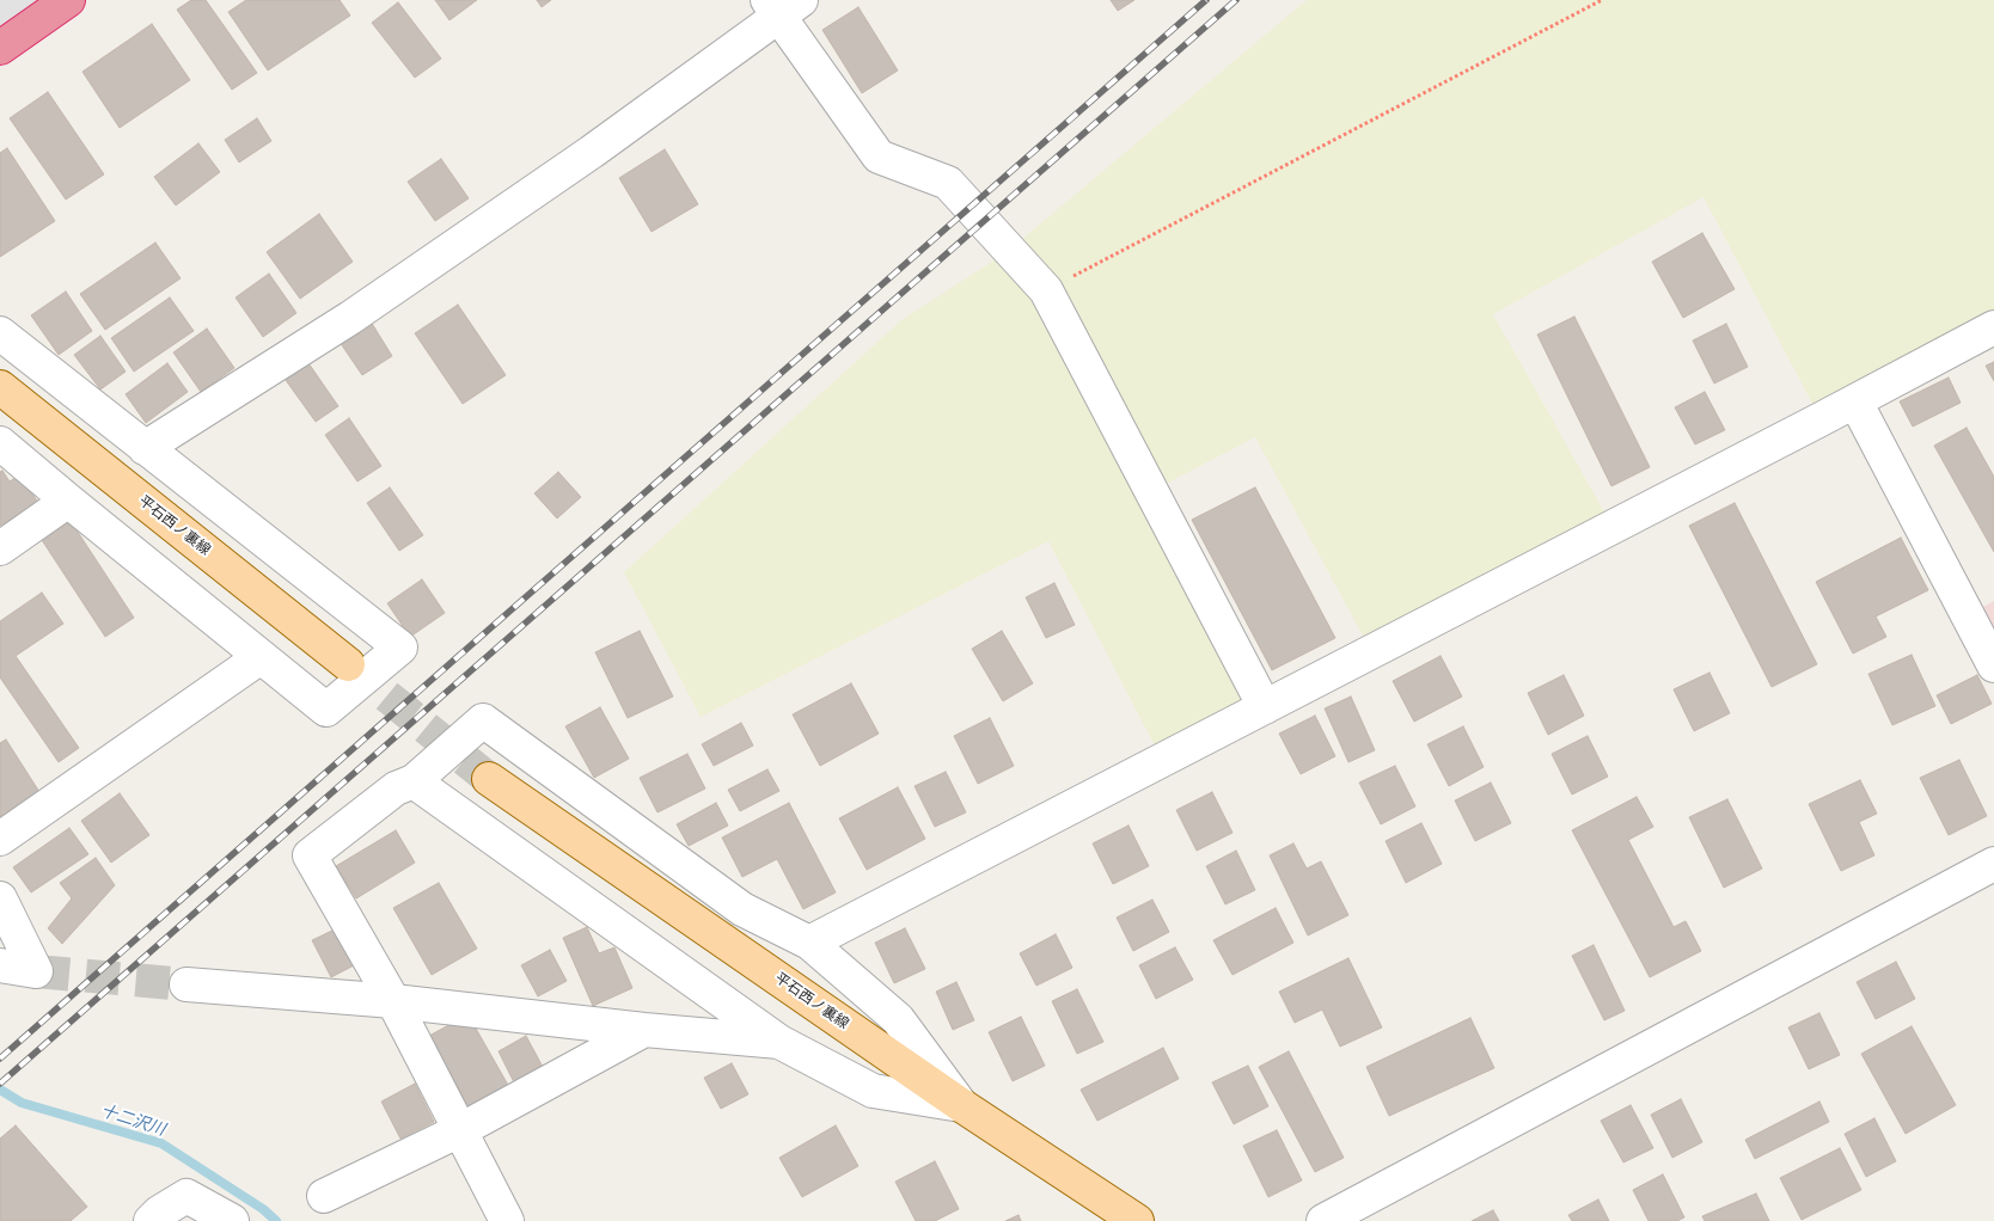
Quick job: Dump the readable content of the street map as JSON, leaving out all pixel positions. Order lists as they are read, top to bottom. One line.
{"streets":{"main road":["平石西ノ裏線"]},"water":["十二沢川"]}
